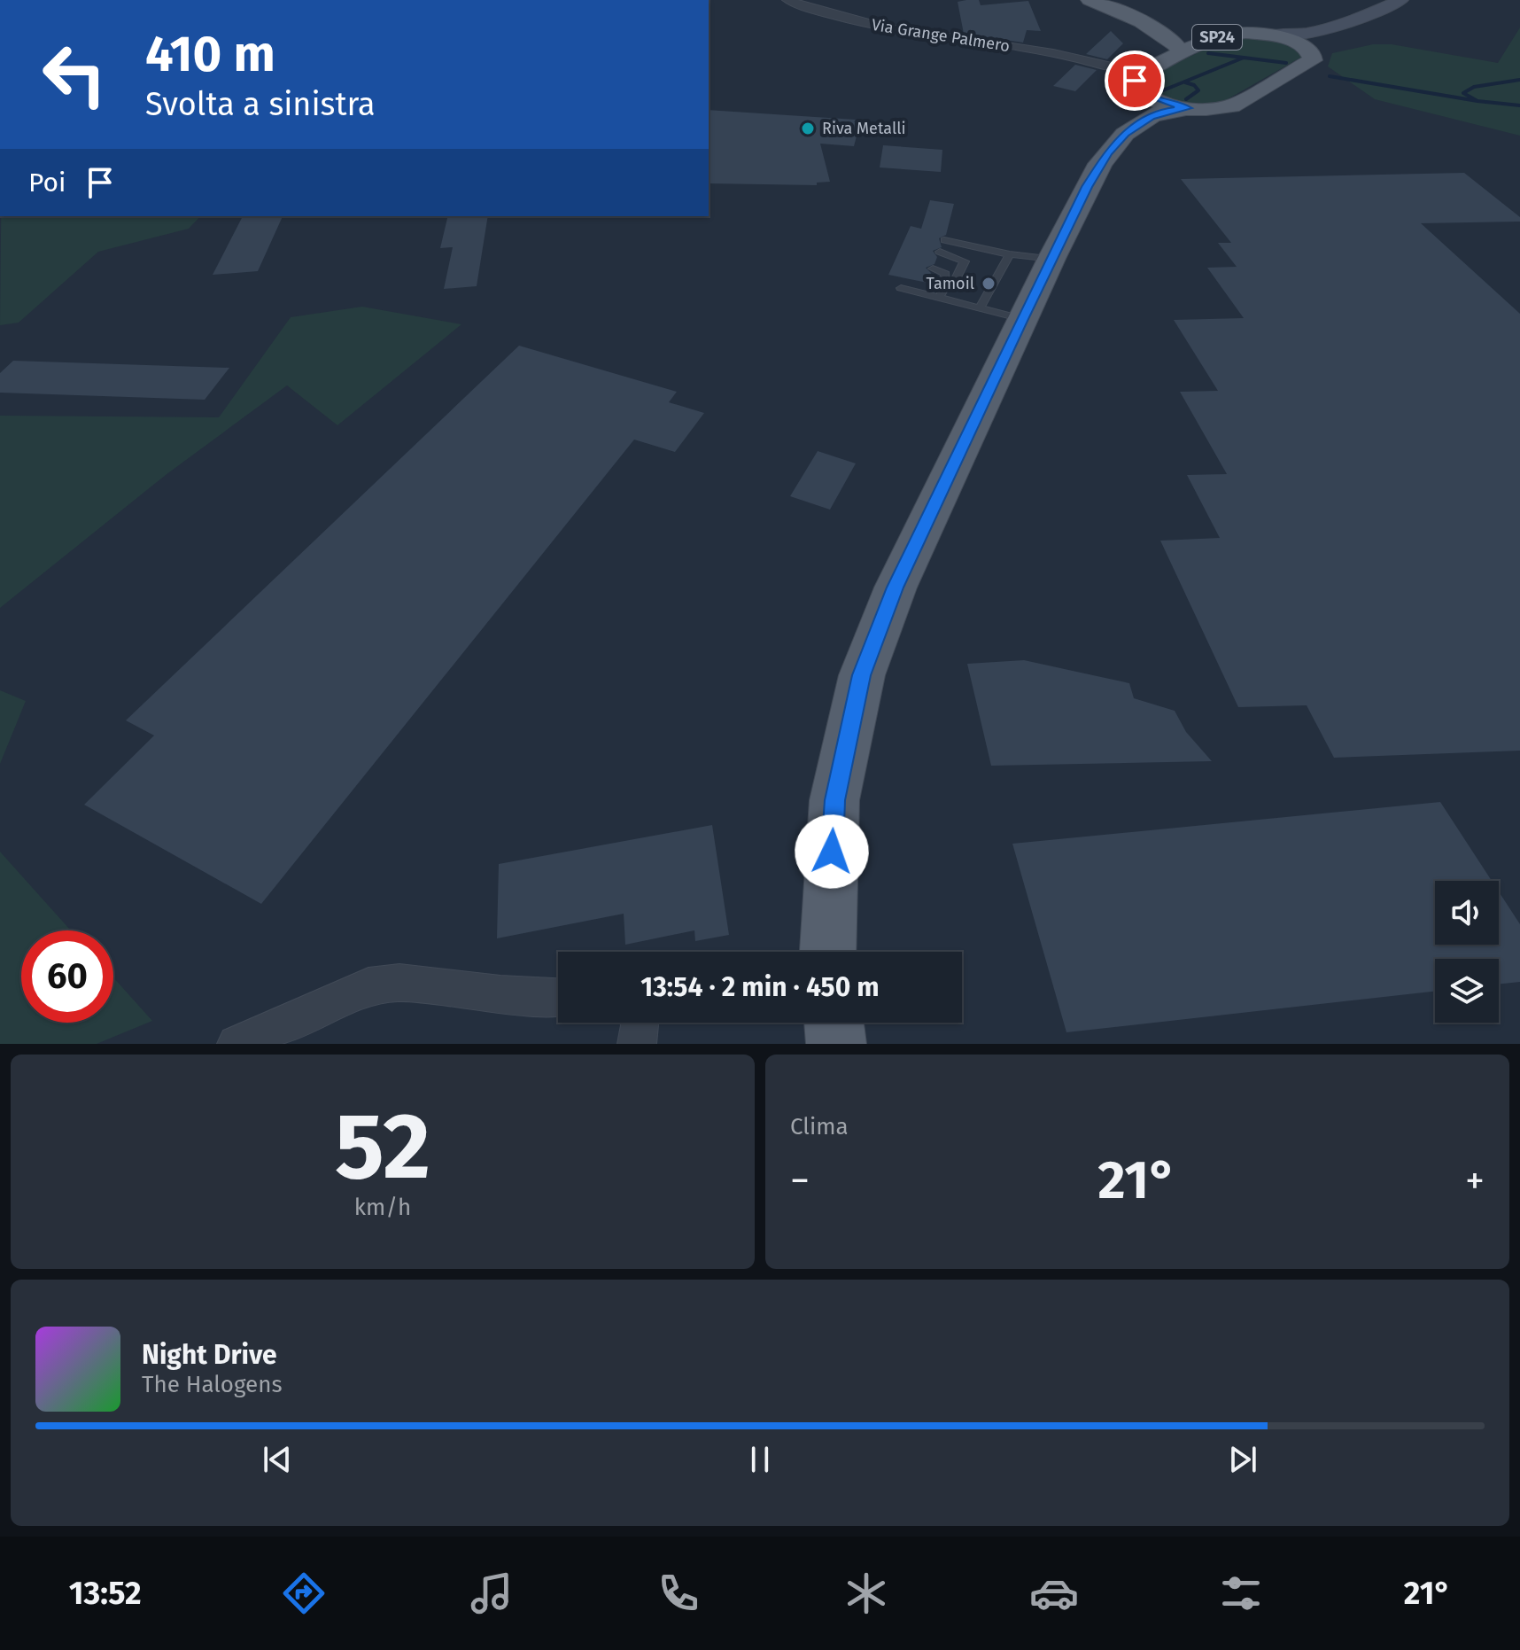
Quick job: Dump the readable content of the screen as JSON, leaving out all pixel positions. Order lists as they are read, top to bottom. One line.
{"streets":{"main road":["SP24"],"street":["Via Grange Palmero"]},"crossings":[["Via Grange Palmero","SP24"]],"places":["Riva Metalli","Tamoil"],"page":{"turn":["410 m","Svolta a sinistra"],"then":"Poi","limit":"60","trip":"13:54 · 2 min · 450 m","tile":[["52","km/h"],"Clima"],"heat":["−","21°","+"],"song":["Night Drive","The Halogens"],"tabs":["13:52","21°"]}}
